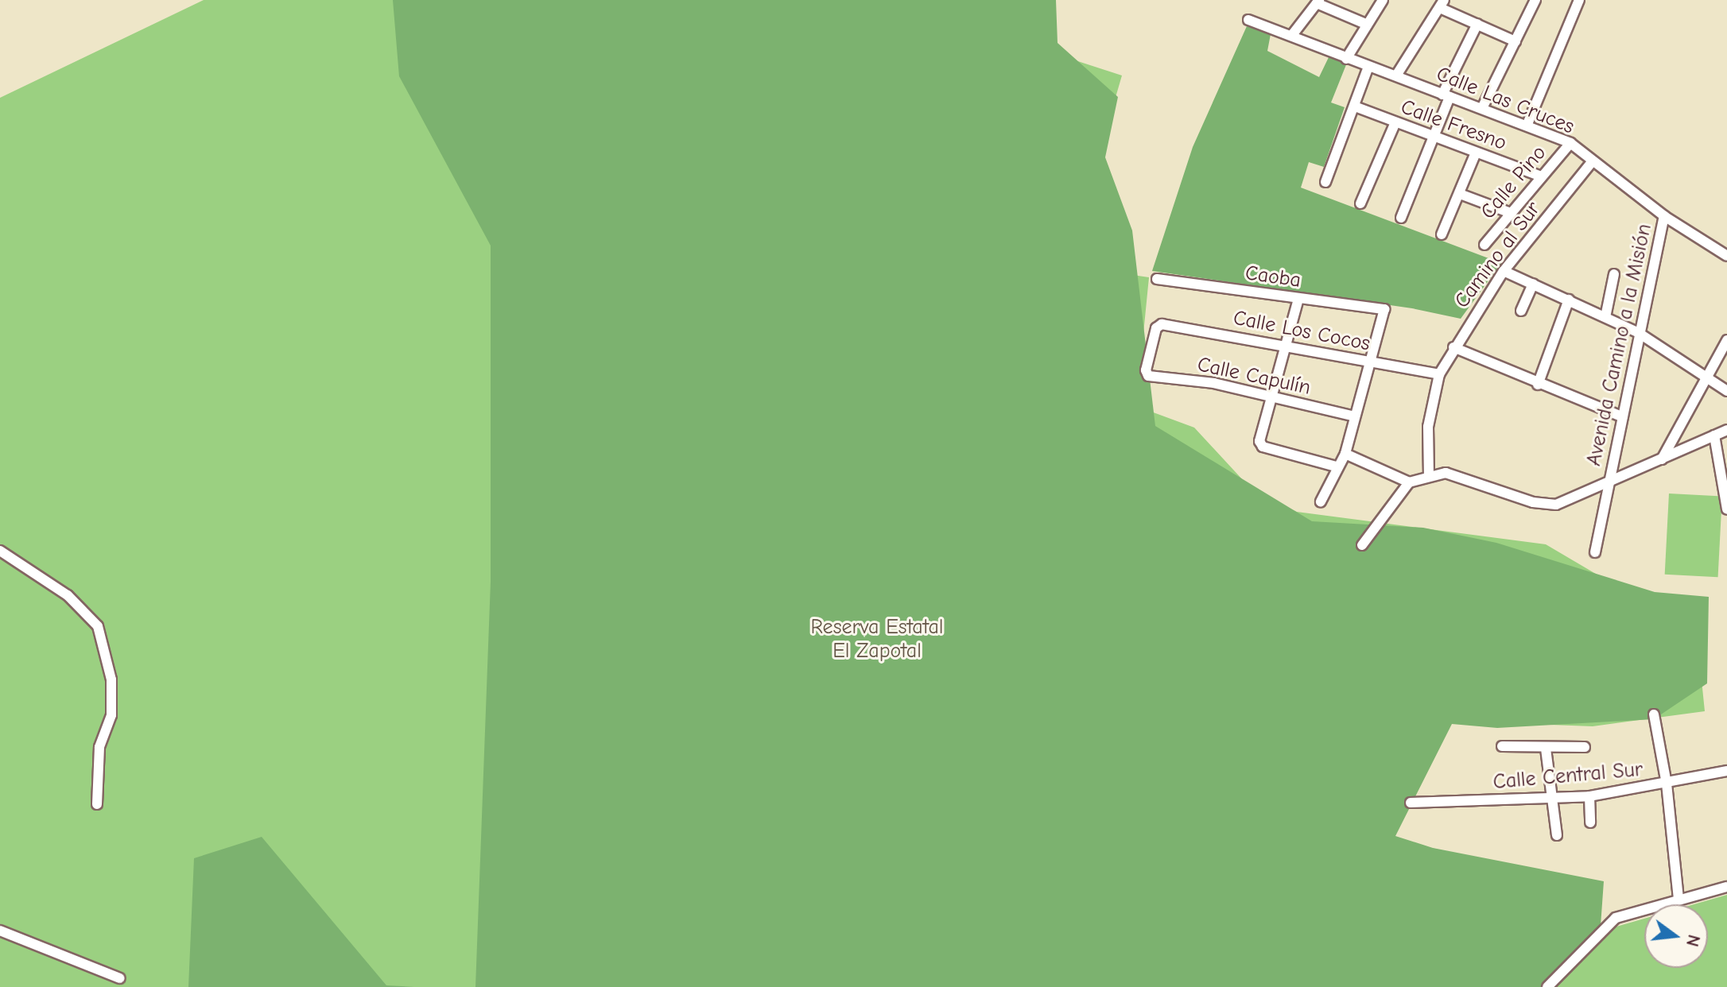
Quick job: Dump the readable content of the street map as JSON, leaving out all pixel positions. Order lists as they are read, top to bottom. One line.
{"streets":{"street":["Calle Las Cruces","Calle Fresno","Calle Pino","Camino al Sur","Caoba","Calle Los Cocos","Avenida Camino a la Misión","Calle Capulín","Calle Central Sur"]},"crossings":[["Calle Las Cruces","Calle Pino"],["Calle Las Cruces","Camino al Sur"],["Calle Las Cruces","Avenida Camino a la Misión"],["Calle Fresno","Calle Pino"],["Camino al Sur","Calle Los Cocos"],["Caoba","Calle Los Cocos"],["Calle Los Cocos","Calle Capulín"]],"parks":["Reserva Estatal El Zapotal"],"north":"right"}
